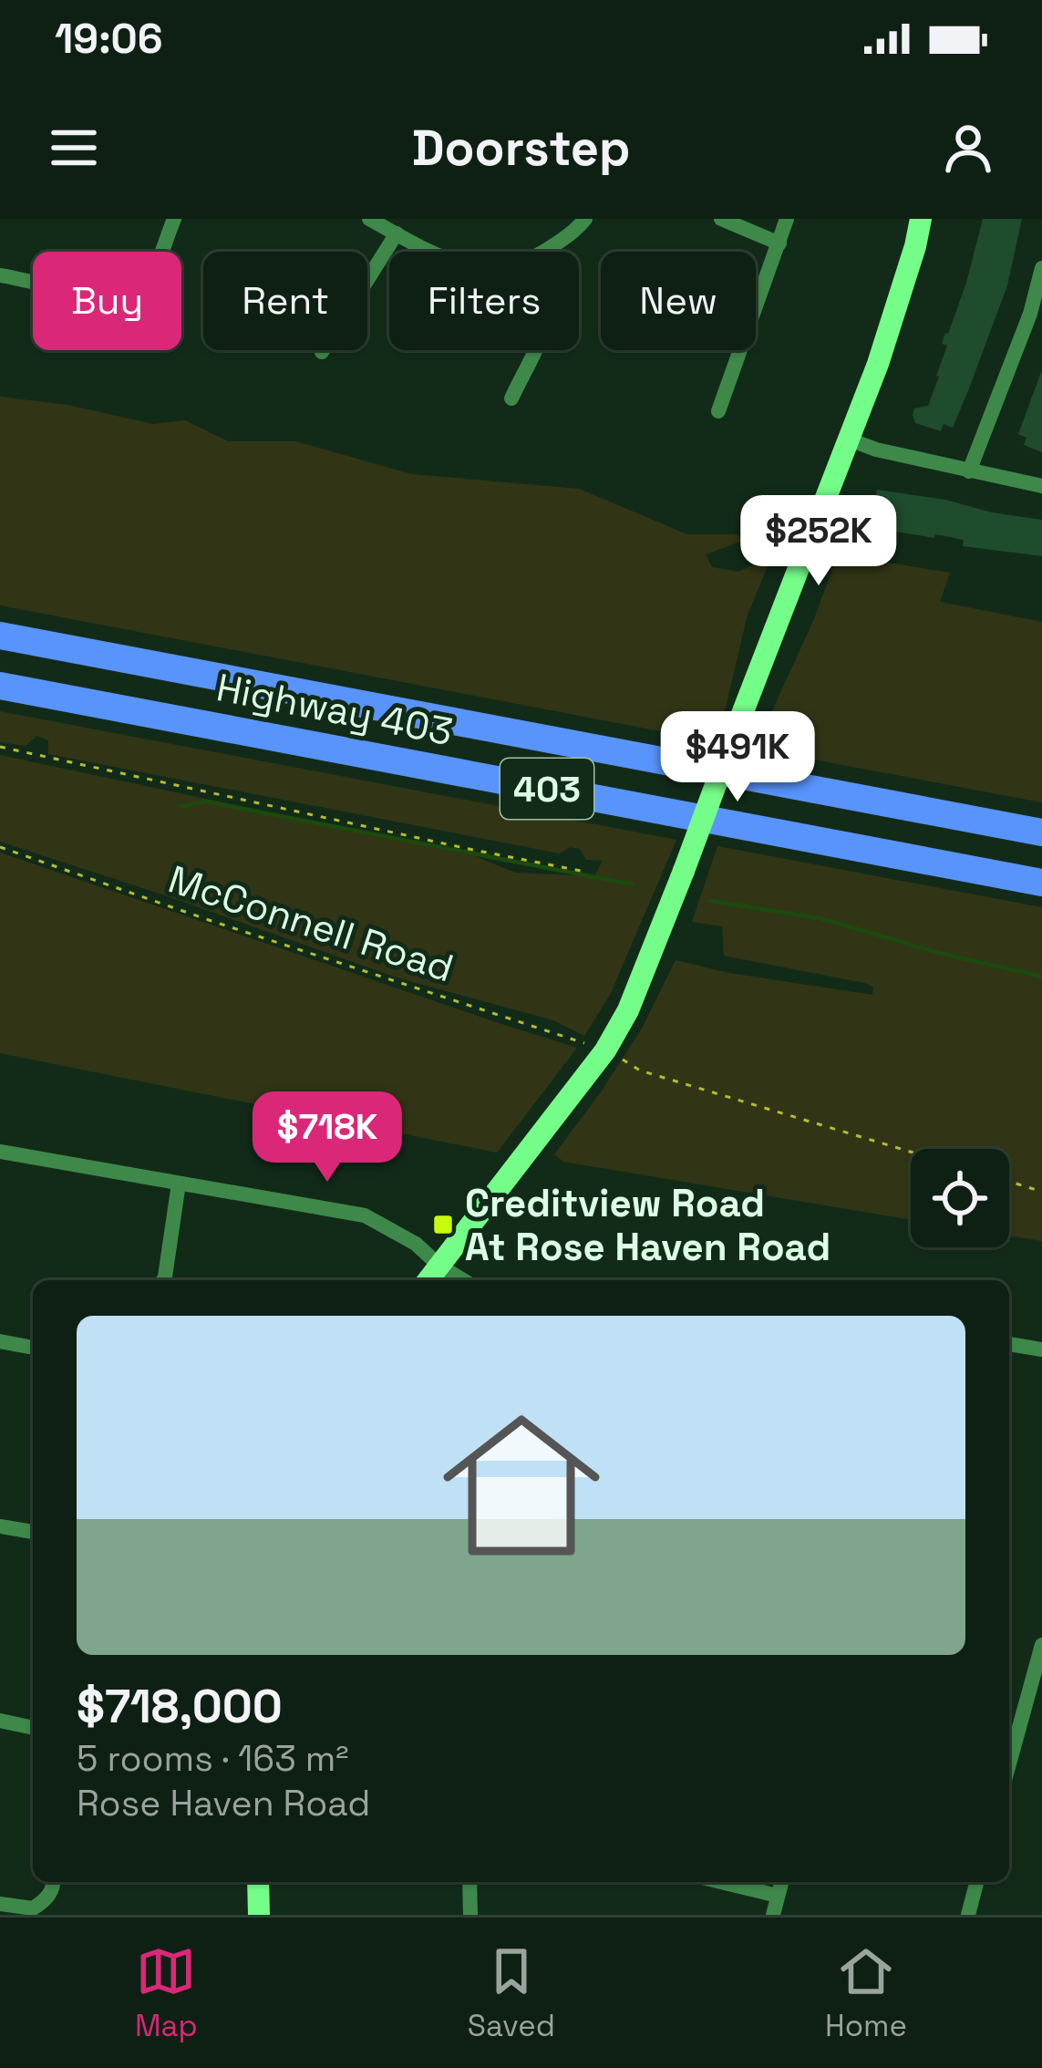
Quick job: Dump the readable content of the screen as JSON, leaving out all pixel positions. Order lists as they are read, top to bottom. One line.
{"streets":{"highway":["Highway 403","403"],"path":["McConnell Road"]},"places":{"transit":["Creditview Road At Rose Haven Road"]},"page":{"status":"19:06","header":"Doorstep","chip":["Buy","Rent","Filters","New"],"price":["$252K","$491K","$718K"],"list":[{"name":"$718,000","note":"5 rooms · 163 m² · Rose Haven Road"}],"tabs":["Map","Saved","Home"]}}
